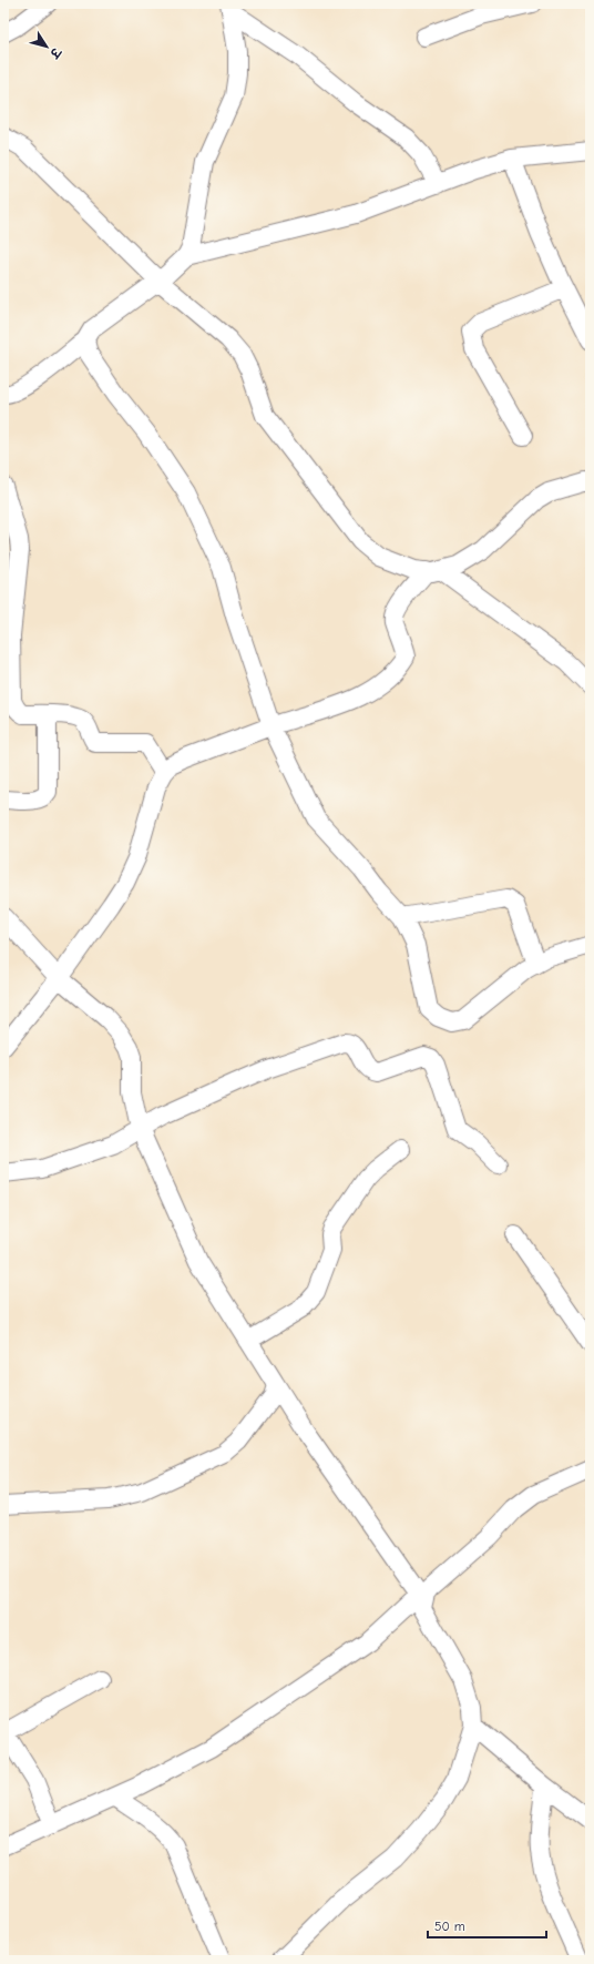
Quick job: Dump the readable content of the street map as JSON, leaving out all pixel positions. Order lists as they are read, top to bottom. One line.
{"scale_bar":"50 m","north":"bottom right"}
